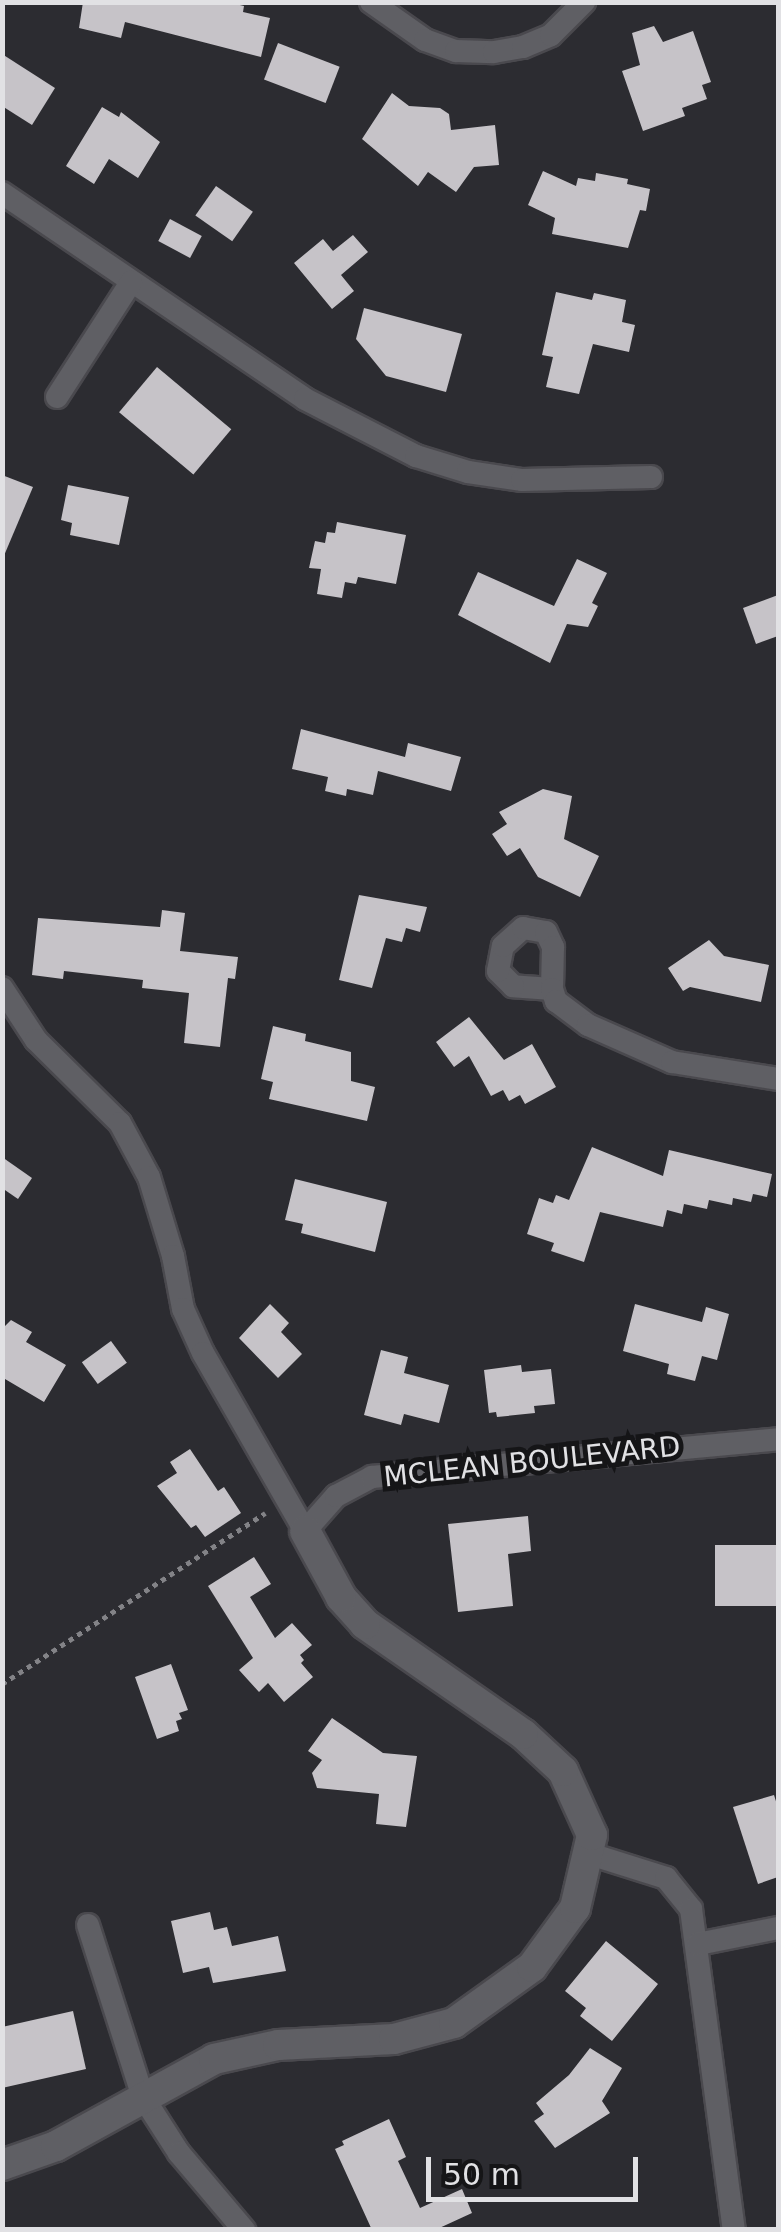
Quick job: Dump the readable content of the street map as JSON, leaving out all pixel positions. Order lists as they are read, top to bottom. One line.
{"streets":{"street":["MCLEAN BOULEVARD"]},"scale_bar":"50 m"}
